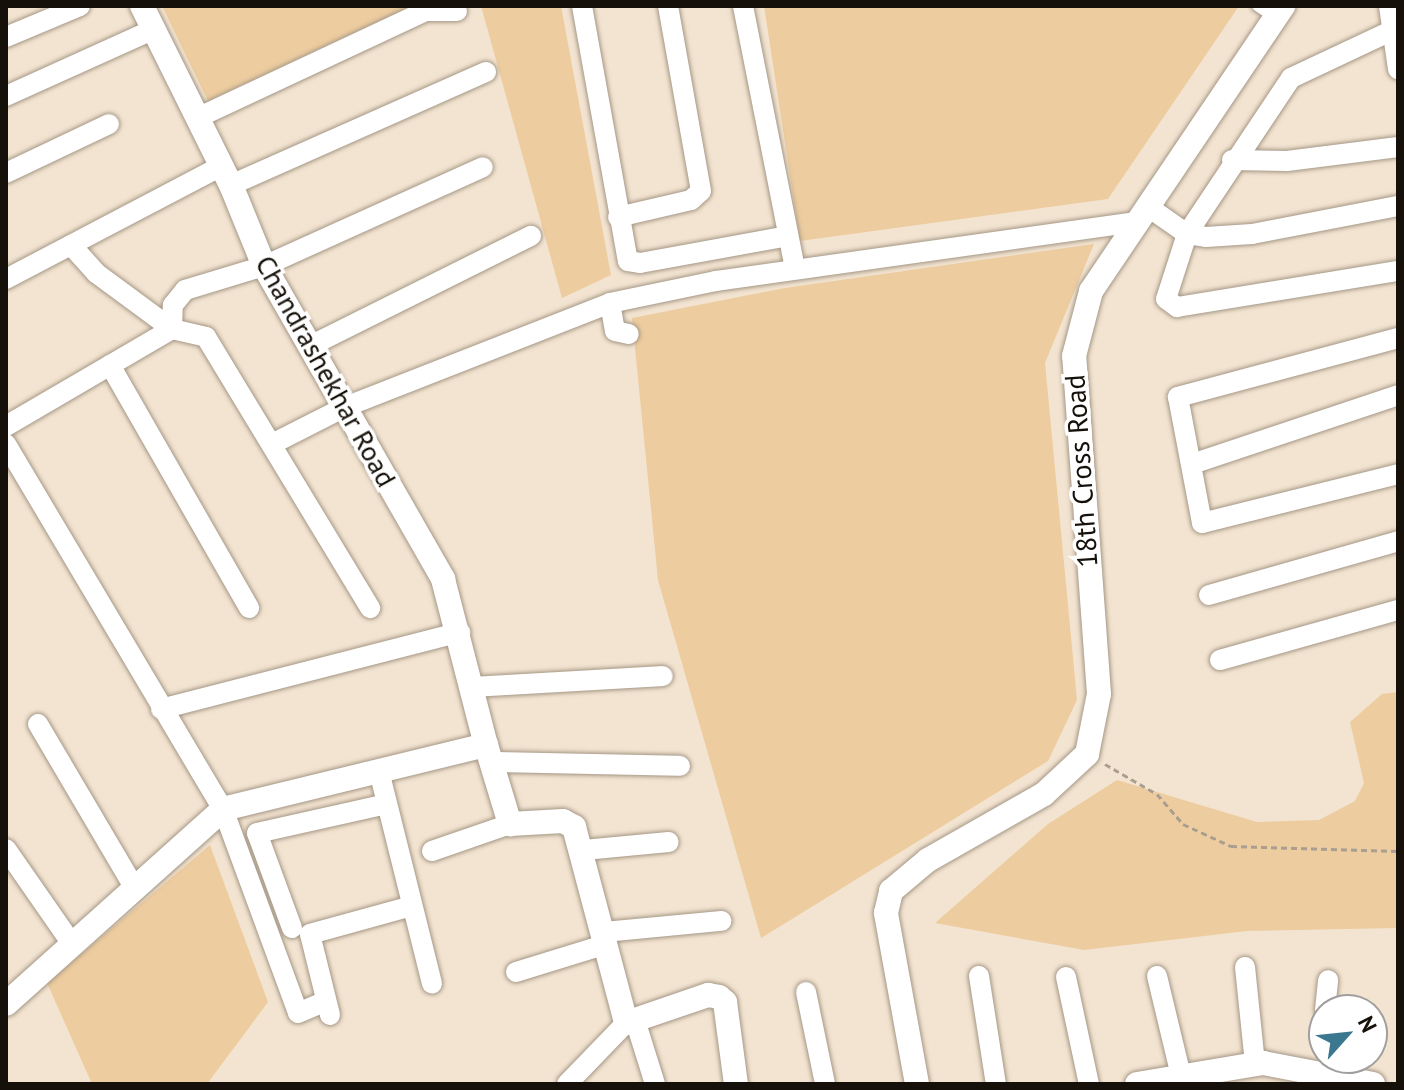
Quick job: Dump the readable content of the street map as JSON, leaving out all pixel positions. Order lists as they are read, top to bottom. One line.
{"streets":{"street":["Chandrashekhar Road","18th Cross Road"]},"north":"top right"}
